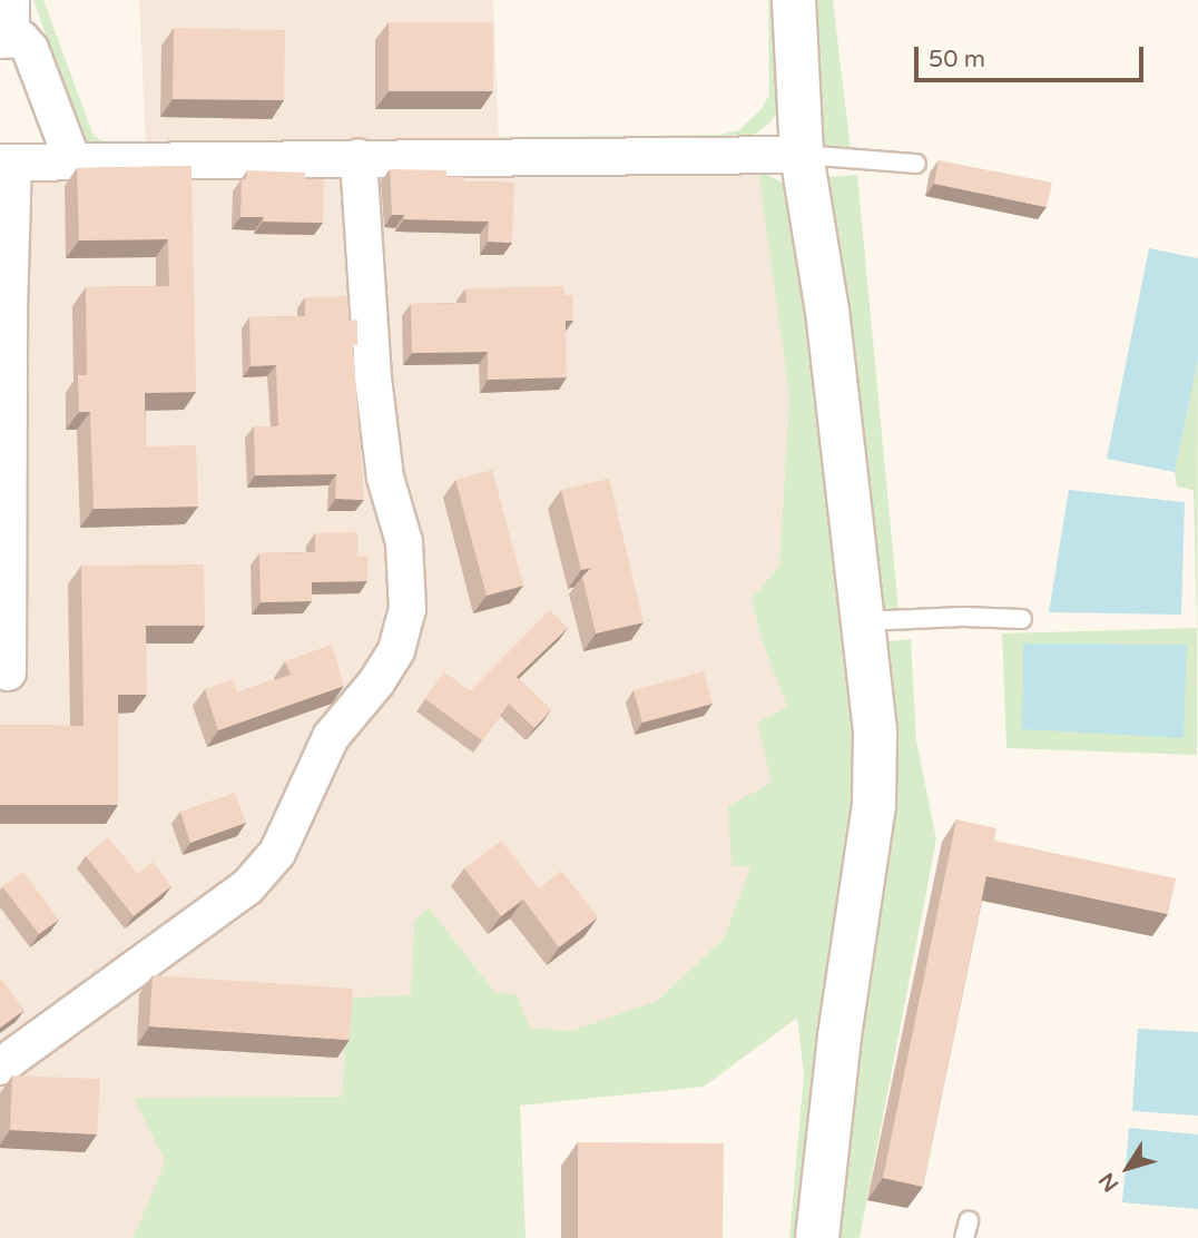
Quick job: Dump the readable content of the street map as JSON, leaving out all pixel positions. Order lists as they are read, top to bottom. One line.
{"scale_bar":"50 m","north":"bottom left"}
